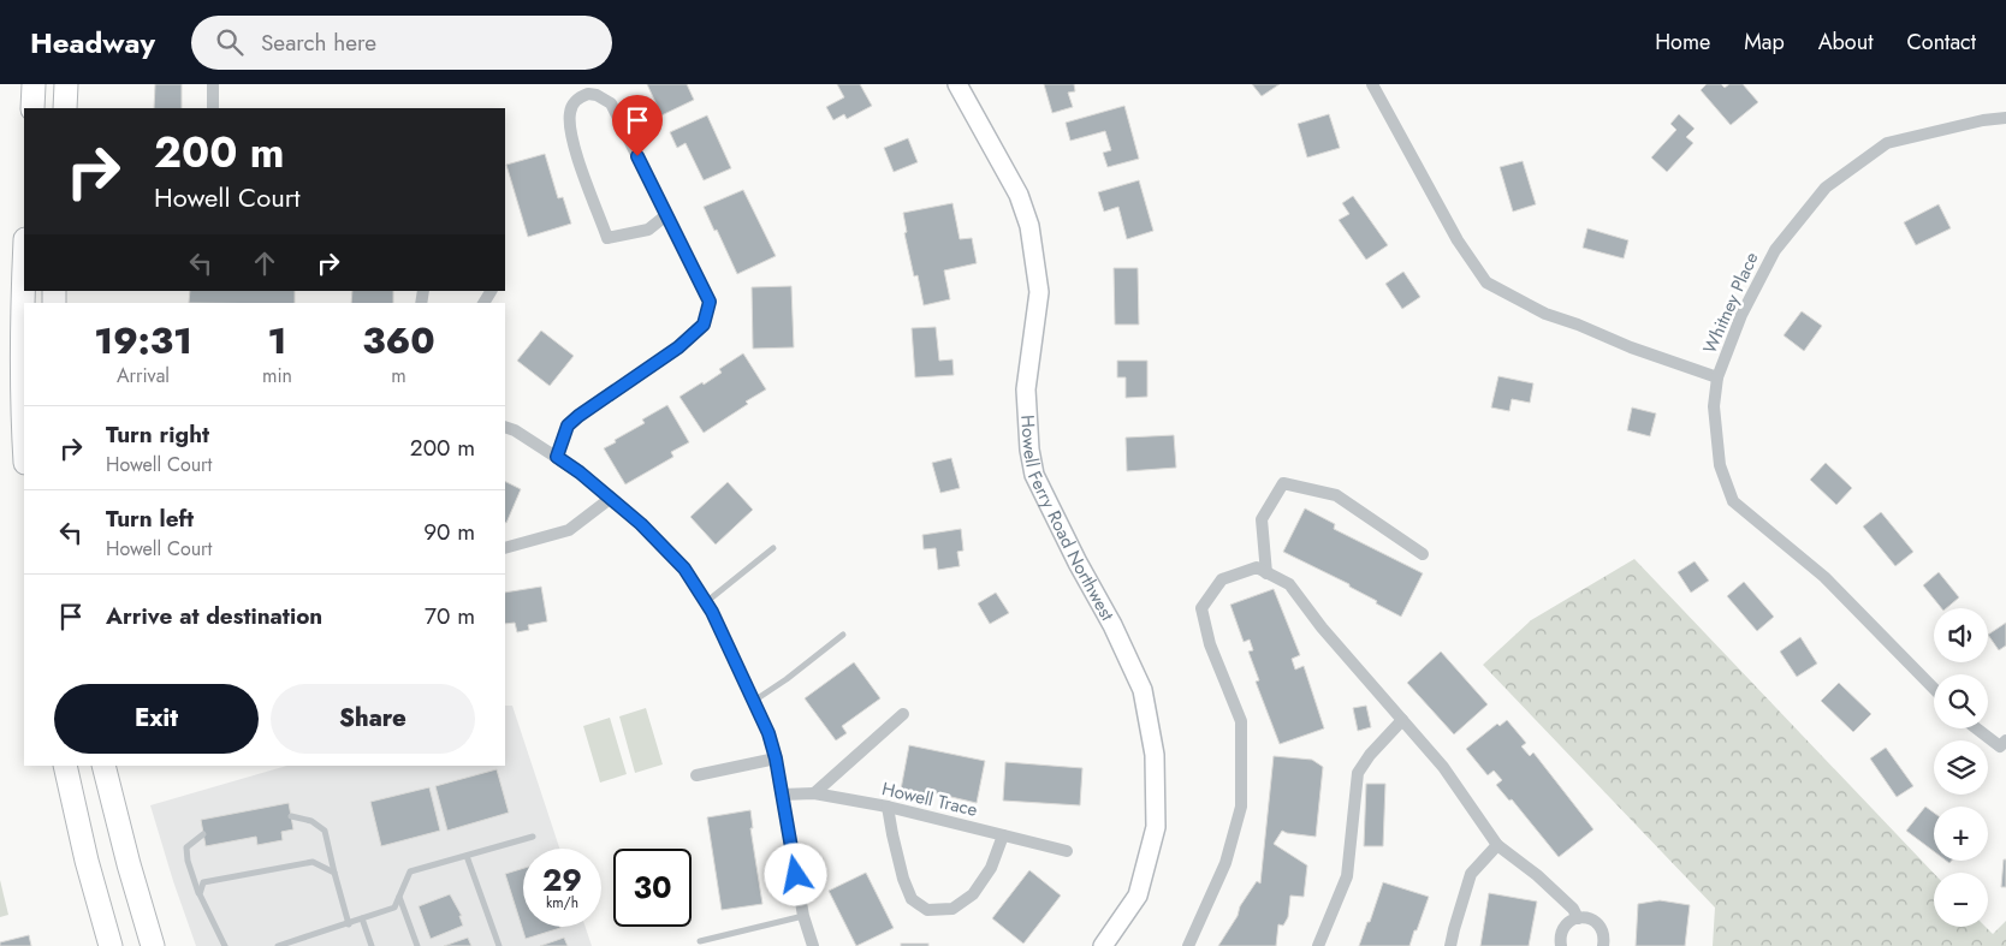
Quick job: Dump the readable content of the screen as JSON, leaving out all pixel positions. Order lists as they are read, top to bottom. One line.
{"streets":{"street":["Whitney Place","Howell Ferry Road Northwest","Howell Trace"]},"page":{"header":"Headway","search":"Search here","nav":["Home","Map","About","Contact"],"turn":["200 m","Howell Court"],"eta":["19:31","Arrival","1","min","360","m"],"list":[{"name":"Turn right","note":"Howell Court","value":"200 m"},{"name":"Turn left","note":"Howell Court","value":"90 m"},{"name":"Arrive at destination","value":"70 m"}],"map_buttons":["+","−"],"buttons":["Exit","Share"],"speed":"29 km/h","limit":"30"}}
